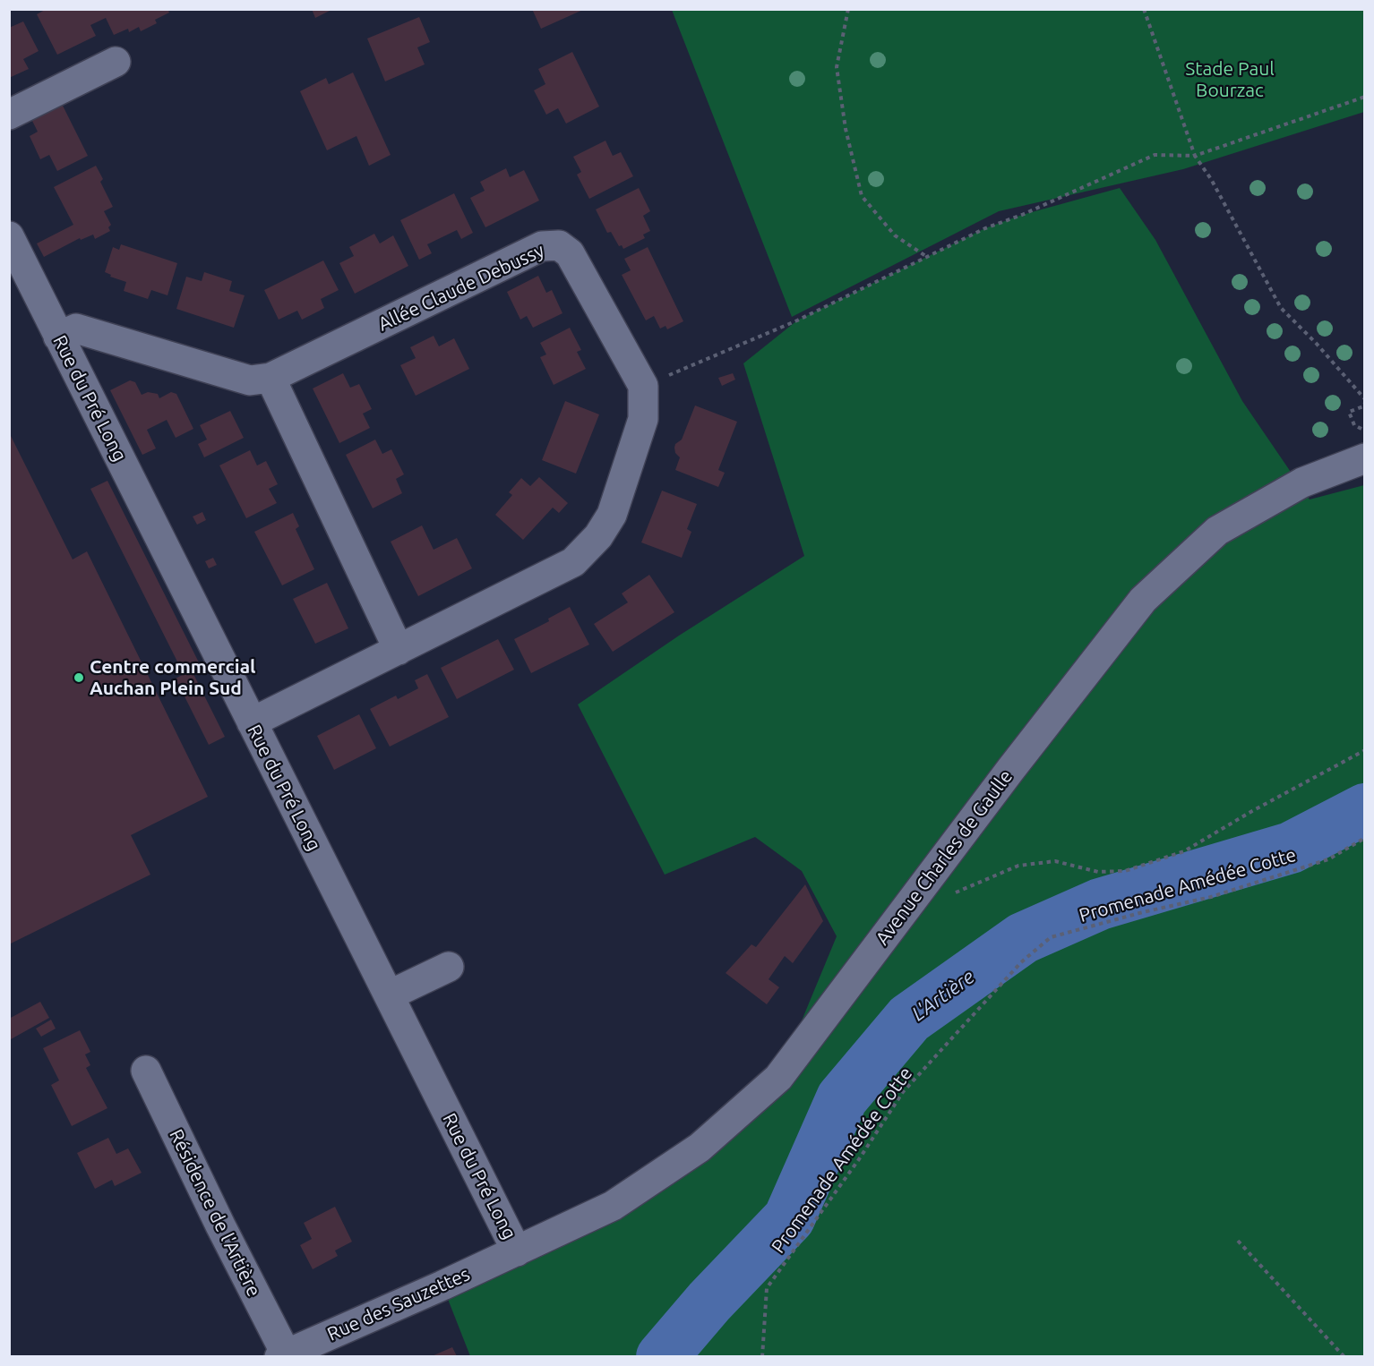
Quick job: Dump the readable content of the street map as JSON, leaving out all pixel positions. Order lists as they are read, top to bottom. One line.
{"streets":{"street":["Allée Claude Debussy","Rue du Pré Long","Avenue Charles de Gaulle","Résidence de l'Artière","Rue des Sauzettes"],"path":["Promenade Amédée Cotte"]},"crossings":[["Allée Claude Debussy","Rue du Pré Long"],["Rue du Pré Long","Avenue Charles de Gaulle"],["Rue du Pré Long","Rue des Sauzettes"],["Avenue Charles de Gaulle","Rue des Sauzettes"],["Résidence de l'Artière","Rue des Sauzettes"]],"water":["L'Artière"],"parks":["Stade Paul Bourzac"],"places":["Centre commercial Auchan Plein Sud"]}
